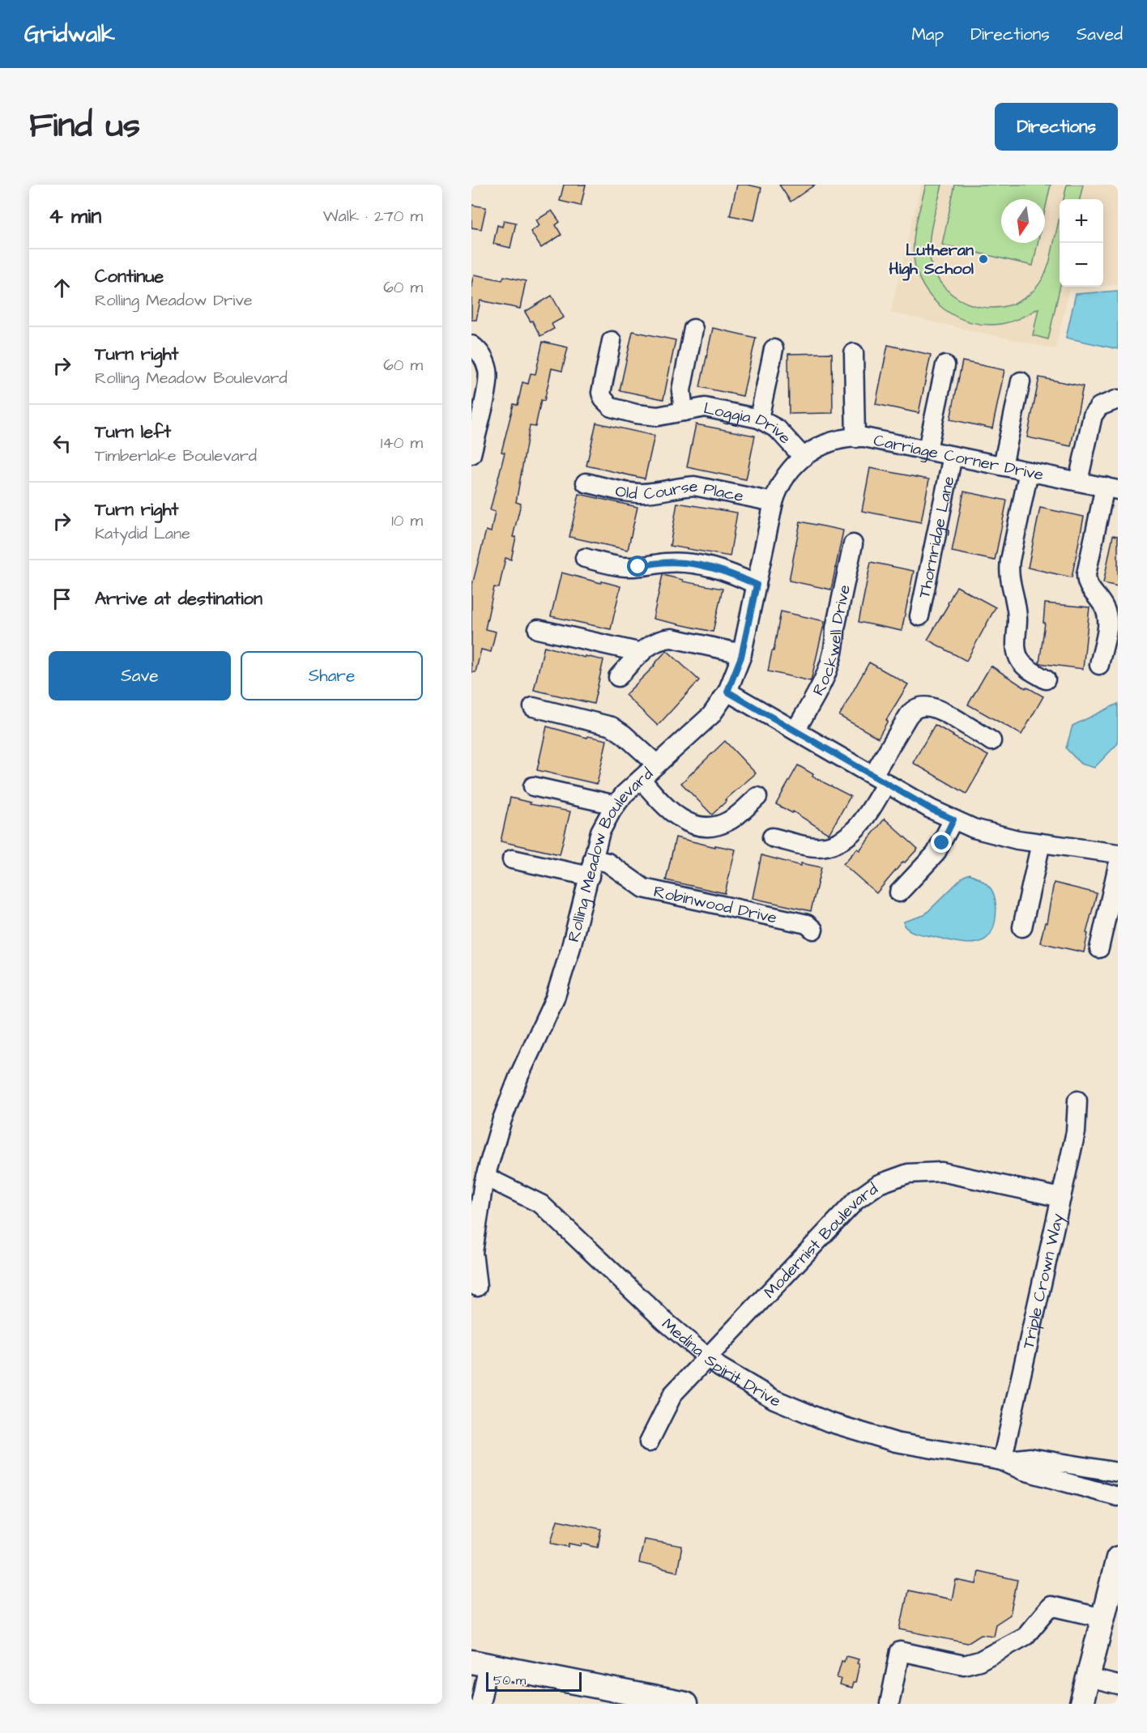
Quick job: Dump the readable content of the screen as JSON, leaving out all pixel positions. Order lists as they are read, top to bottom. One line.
{"streets":{"street":["Loggia Drive","Carriage Corner Drive","Old Course Place","Thornridge Lane","Rockwell Drive","Rolling Meadow Boulevard","Robinwood Drive","Modernist Boulevard","Triple Crown Way","Medina Spirit Drive"]},"crossings":[["Loggia Drive","Carriage Corner Drive"],["Loggia Drive","Rolling Meadow Boulevard"],["Carriage Corner Drive","Thornridge Lane"],["Carriage Corner Drive","Rolling Meadow Boulevard"],["Old Course Place","Rolling Meadow Boulevard"],["Rolling Meadow Boulevard","Robinwood Drive"],["Rolling Meadow Boulevard","Medina Spirit Drive"],["Modernist Boulevard","Triple Crown Way"],["Modernist Boulevard","Medina Spirit Drive"],["Triple Crown Way","Medina Spirit Drive"]],"places":["Lutheran High School"],"scale_bar":"50 m","north":"bottom","page":{"header":"Gridwalk","nav":["Map","Directions","Saved"],"title":"Find us","buttons":["Directions",["Save","Share"]],"heading":["4 min","Walk · 270 m"],"map_buttons":["+","−"],"list":[["Continue","Rolling Meadow Drive","60 m"],["Turn right","Rolling Meadow Boulevard","60 m"],["Turn left","Timberlake Boulevard","140 m"],["Turn right","Katydid Lane","10 m"],"Arrive at destination"],"scale":"50 m"}}
